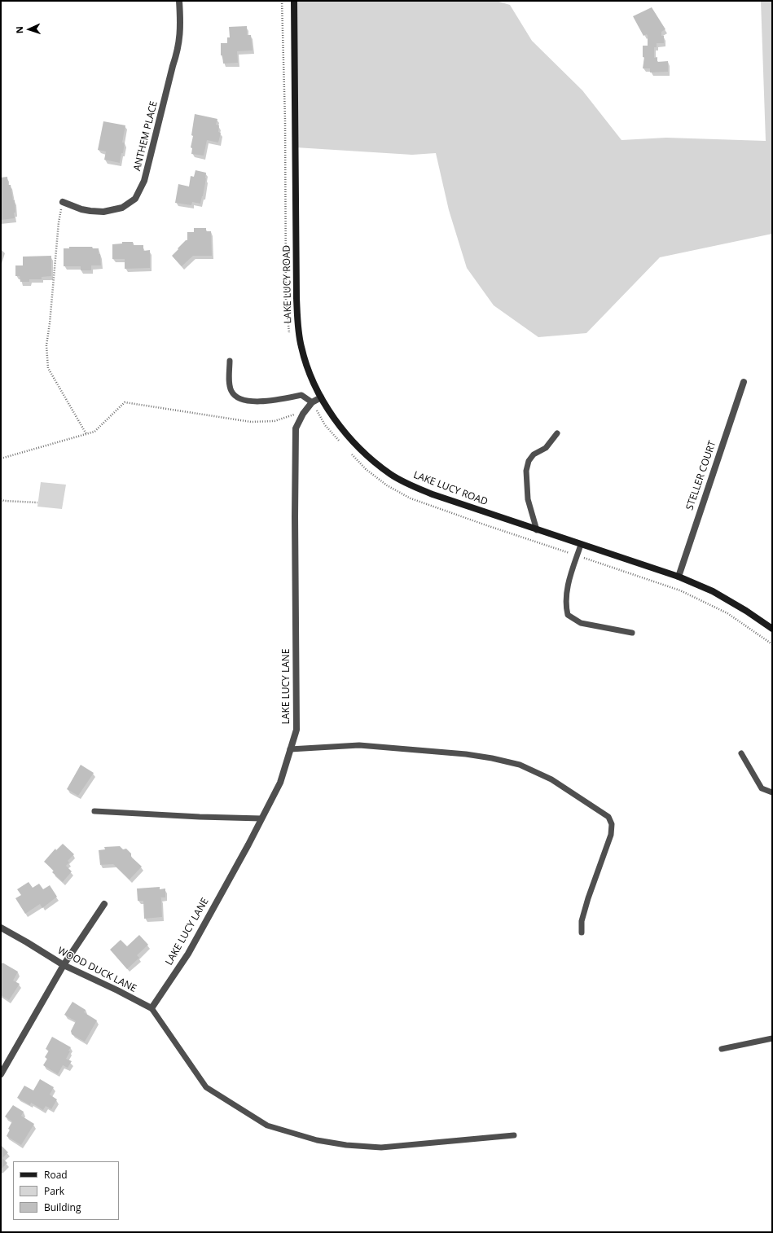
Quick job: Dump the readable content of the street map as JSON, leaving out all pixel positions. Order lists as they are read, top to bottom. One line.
{"streets":{"street":["ANTHEM PLACE","LAKE LUCY ROAD","STELLER COURT","LAKE LUCY LANE","WOOD DUCK LANE"]},"crossings":[["LAKE LUCY ROAD","STELLER COURT"],["LAKE LUCY ROAD","LAKE LUCY LANE"],["LAKE LUCY LANE","WOOD DUCK LANE"]],"legend":["Road","Park","Building"],"north":"left"}
